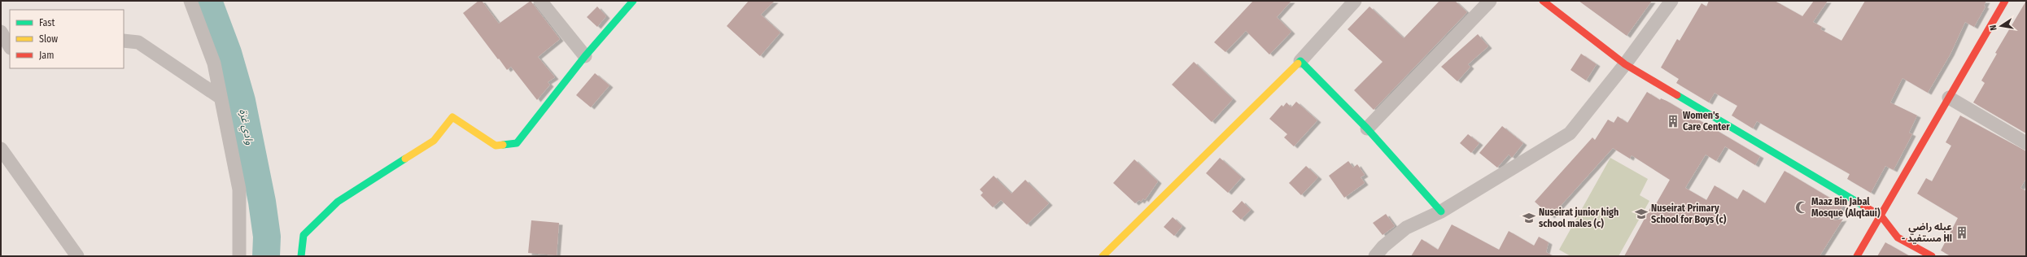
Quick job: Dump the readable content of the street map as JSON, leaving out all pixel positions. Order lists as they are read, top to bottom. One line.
{"water":["وادي غزة"],"places":{"building":["Women's Care Center","عبله راضي - مستفيد HI"],"mosque":["Maaz Bin Jabal Mosque (Alqtaui)"],"school or university":["Nuseirat Primary School for Boys (c)","Nuseirat junior high school males (c)"]},"legend":["Fast","Slow","Jam"],"north":"left"}
